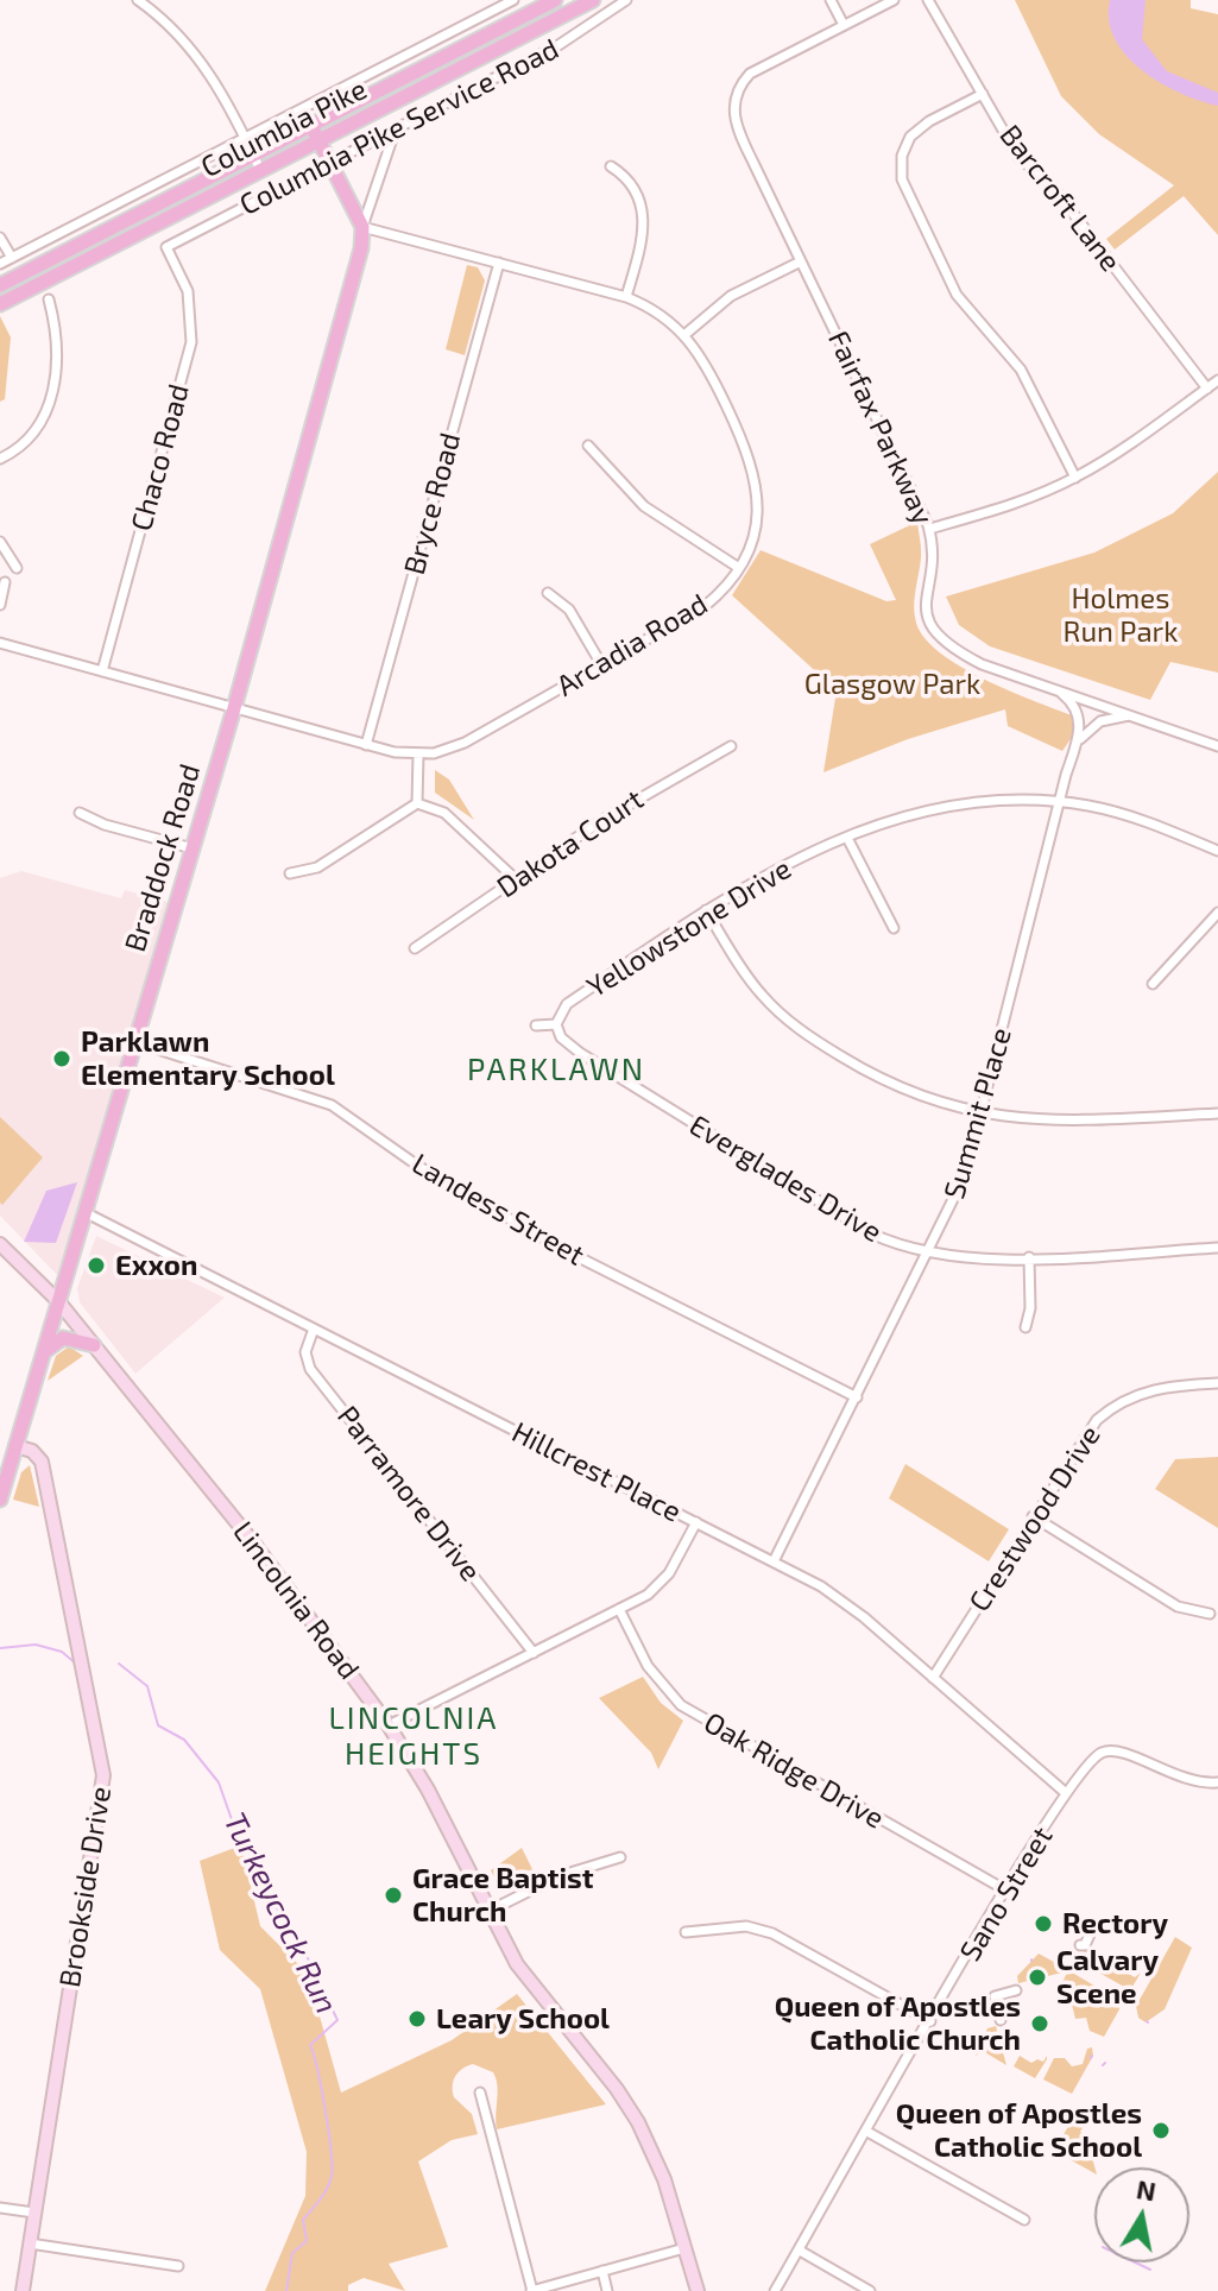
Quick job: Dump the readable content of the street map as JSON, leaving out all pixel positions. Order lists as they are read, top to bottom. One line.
{"streets":{"main road":["Columbia Pike","Braddock Road","Lincolnia Road","Brookside Drive"],"street":["Columbia Pike Service Road","Barcroft Lane","Fairfax Parkway","Chaco Road","Bryce Road","Arcadia Road","Dakota Court","Yellowstone Drive","Summit Place","Everglades Drive","Landess Street","Hillcrest Place","Parramore Drive","Crestwood Drive","Oak Ridge Drive","Sano Street"]},"crossings":[["Columbia Pike Service Road","Chaco Road"],["Columbia Pike Service Road","Braddock Road"],["Fairfax Parkway","Summit Place"],["Chaco Road","Arcadia Road"],["Bryce Road","Arcadia Road"],["Arcadia Road","Braddock Road"],["Braddock Road","Landess Street"],["Braddock Road","Hillcrest Place"],["Braddock Road","Lincolnia Road"],["Braddock Road","Brookside Drive"],["Yellowstone Drive","Summit Place"],["Yellowstone Drive","Everglades Drive"],["Summit Place","Everglades Drive"],["Summit Place","Landess Street"],["Summit Place","Hillcrest Place"],["Hillcrest Place","Parramore Drive"],["Hillcrest Place","Crestwood Drive"],["Hillcrest Place","Sano Street"],["Oak Ridge Drive","Sano Street"]],"districts":["PARKLAWN","LINCOLNIA HEIGHTS"],"water":["Turkeycock Run"],"parks":["Holmes Run Park","Glasgow Park"],"places":["Parklawn Elementary School","Exxon","Grace Baptist Church","Rectory","Calvary Scene","Leary School","Queen of Apostles Catholic Church","Queen of Apostles Catholic School"],"north":"top"}
